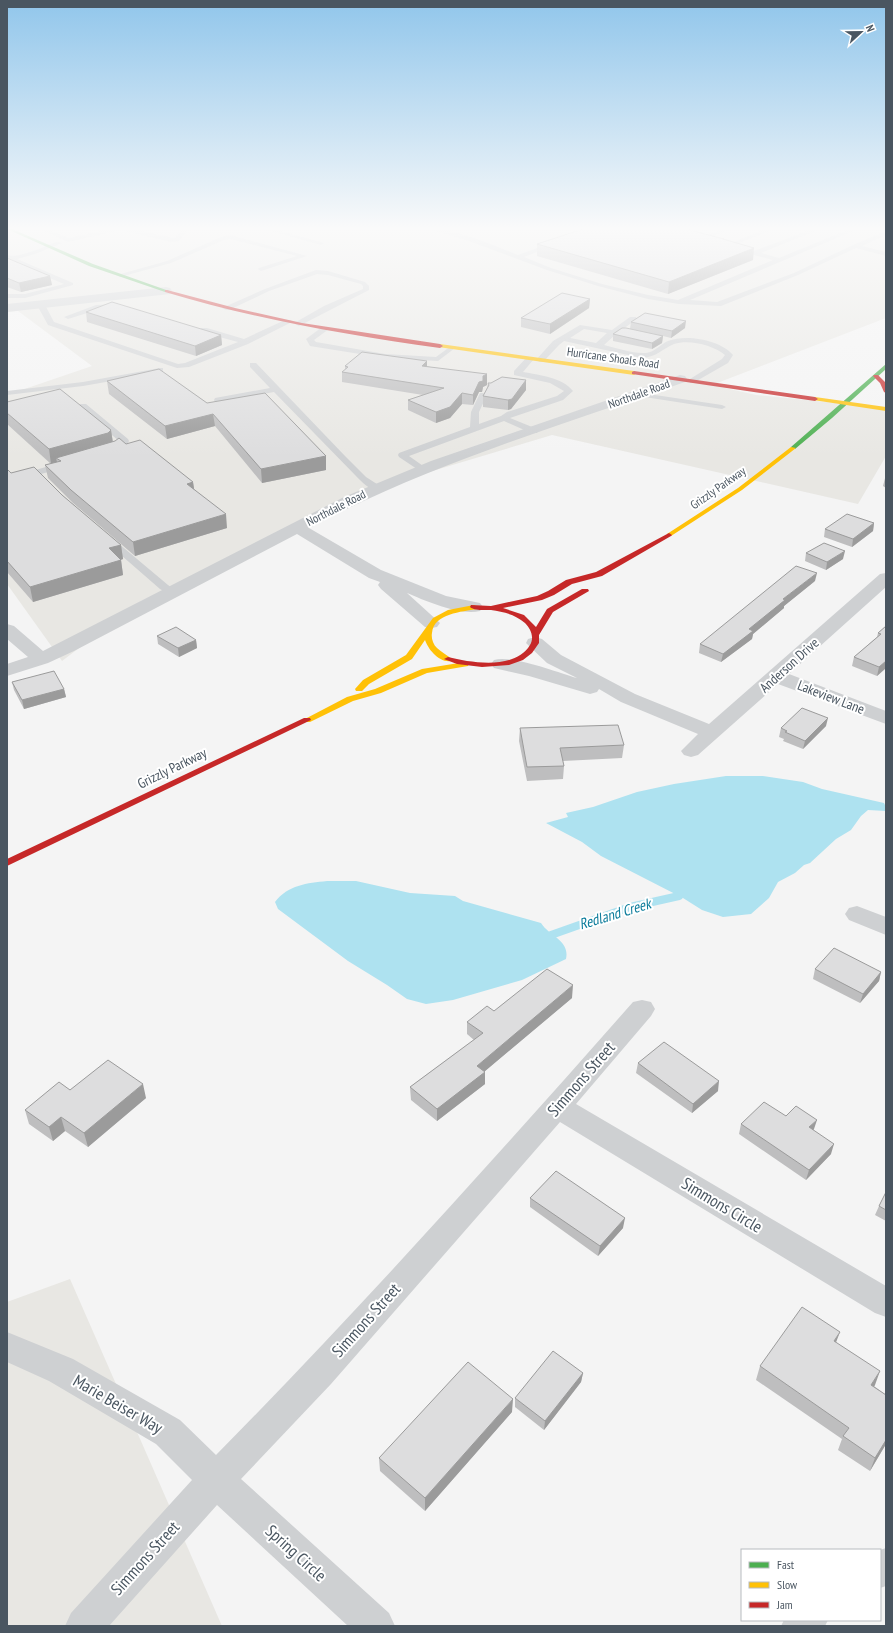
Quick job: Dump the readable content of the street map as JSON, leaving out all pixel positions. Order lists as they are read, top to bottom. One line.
{"streets":{"street":["Hurricane Shoals Road","Northdale Road","Grizzly Parkway","Anderson Drive","Lakeview Lane","Simmons Street","Simmons Circle","Marie Beiser Way","Spring Circle"]},"crossings":[["Hurricane Shoals Road","Northdale Road"],["Hurricane Shoals Road","Grizzly Parkway"],["Anderson Drive","Lakeview Lane"],["Simmons Street","Simmons Circle"],["Simmons Street","Marie Beiser Way"],["Simmons Street","Spring Circle"],["Marie Beiser Way","Spring Circle"]],"water":["Redland Creek"],"legend":["Fast","Slow","Jam"],"north":"right"}
